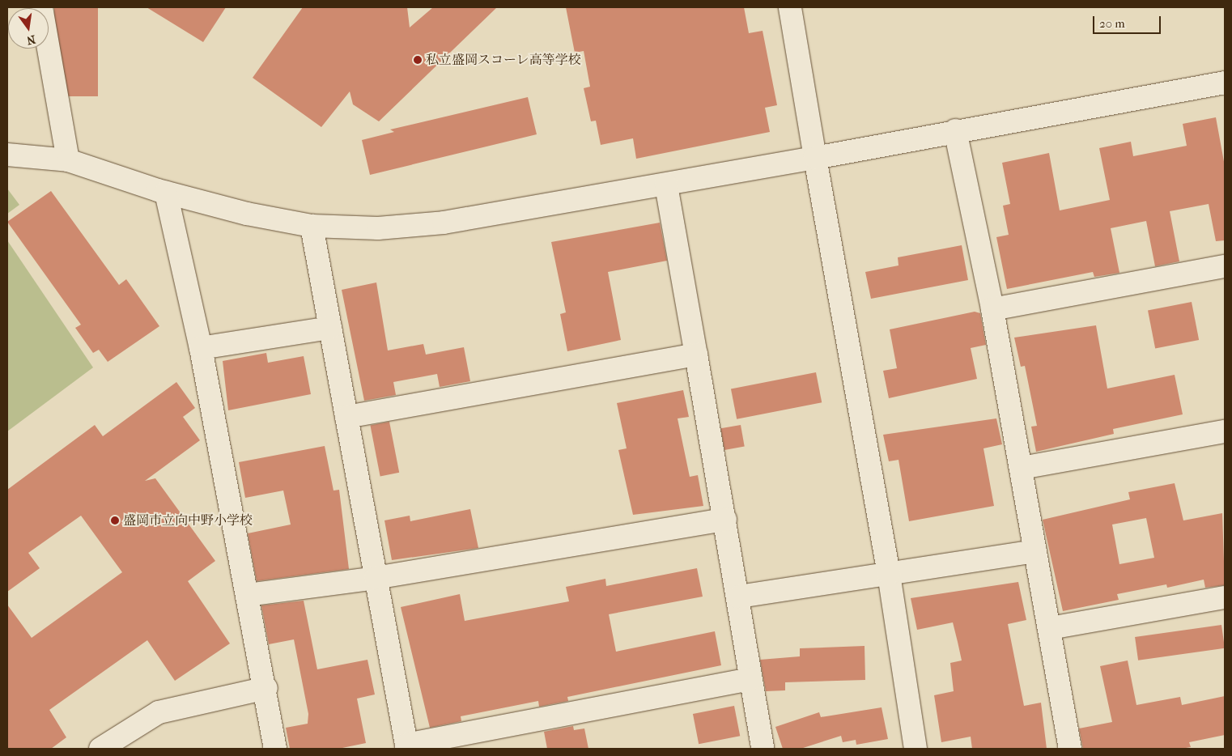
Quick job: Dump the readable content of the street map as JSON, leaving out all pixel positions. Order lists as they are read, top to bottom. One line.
{"places":["私立盛岡スコーレ高等学校","盛岡市立向中野小学校"],"scale_bar":"20 m","north":"bottom"}
